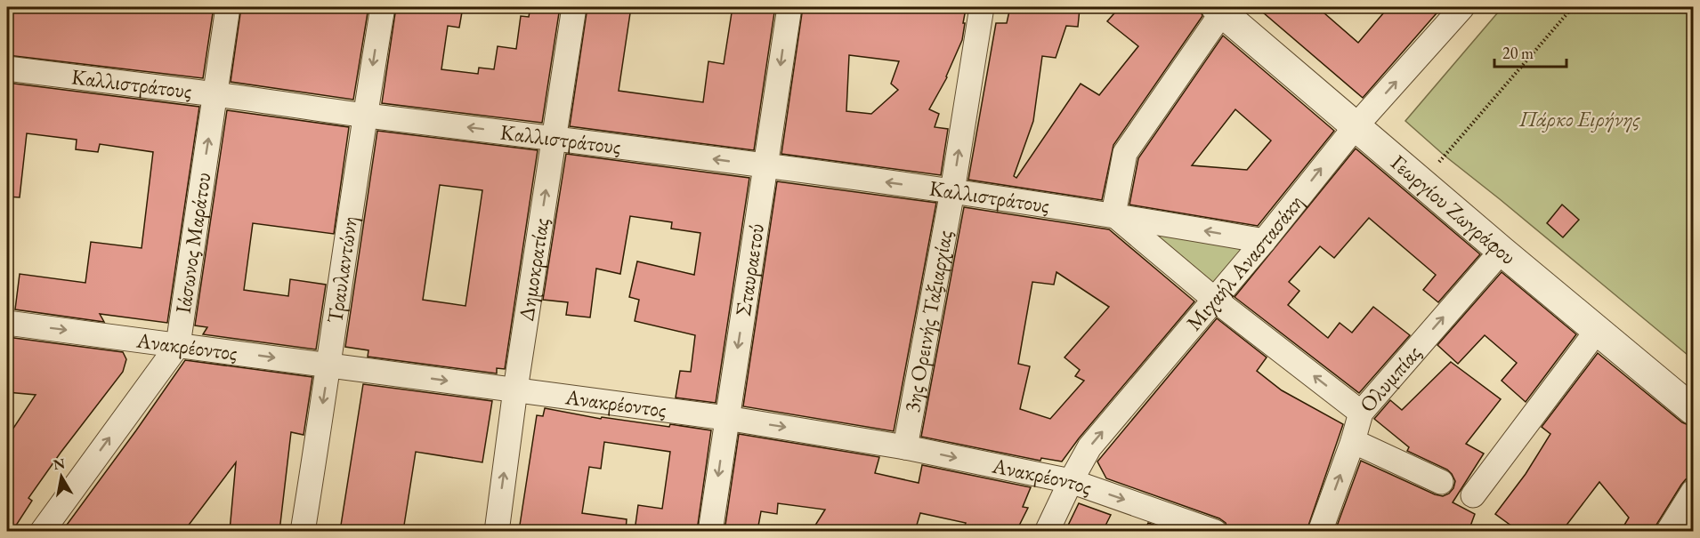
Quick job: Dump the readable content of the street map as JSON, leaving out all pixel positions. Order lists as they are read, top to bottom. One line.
{"streets":{"street":["Καλλιστράτους","Γεωργίου Ζωγράφου","Ιάσωνος Μαράτου","Μιχαήλ Αναστασάκη","Δημοκρατίας","Σταυραετού","Τραυλαντώνη","3ης Ορεινής Ταξιαρχίας","Ανακρέοντος","Ολυμπίας"]},"crossings":[["Καλλιστράτους","Ιάσωνος Μαράτου"],["Καλλιστράτους","Μιχαήλ Αναστασάκη"],["Καλλιστράτους","Δημοκρατίας"],["Καλλιστράτους","Σταυραετού"],["Καλλιστράτους","Τραυλαντώνη"],["Καλλιστράτους","3ης Ορεινής Ταξιαρχίας"],["Γεωργίου Ζωγράφου","Μιχαήλ Αναστασάκη"],["Γεωργίου Ζωγράφου","Ολυμπίας"],["Ιάσωνος Μαράτου","Ανακρέοντος"],["Μιχαήλ Αναστασάκη","Ανακρέοντος"],["Δημοκρατίας","Ανακρέοντος"],["Σταυραετού","Ανακρέοντος"],["Τραυλαντώνη","Ανακρέοντος"],["3ης Ορεινής Ταξιαρχίας","Ανακρέοντος"]],"one_way":["Καλλιστράτους","Ιάσωνος Μαράτου","Μιχαήλ Αναστασάκη","Δημοκρατίας","Σταυραετού","Τραυλαντώνη","Ανακρέοντος"],"parks":["Πάρκο Ειρήνης"],"scale_bar":"20 m","north":"top"}
